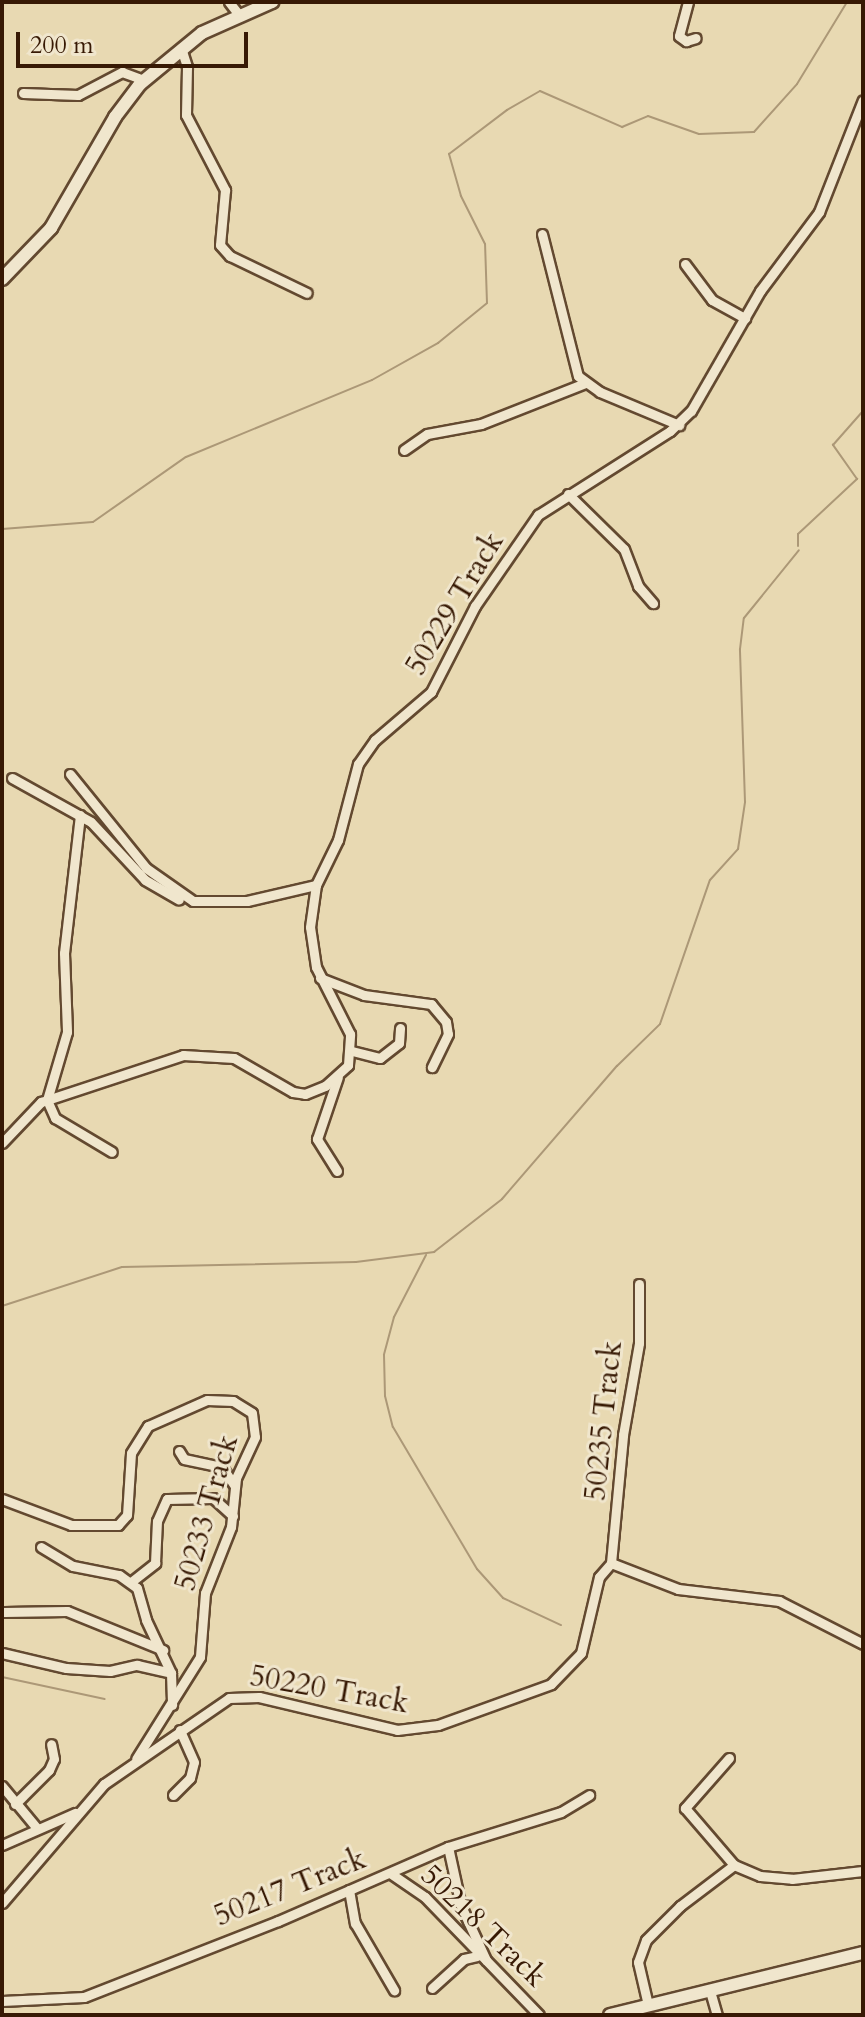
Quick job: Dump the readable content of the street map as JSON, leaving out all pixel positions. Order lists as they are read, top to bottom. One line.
{"streets":{"street":["50229 Track","50235 Track","50233 Track","50220 Track","50217 Track","50218 Track"]},"crossings":[["50235 Track","50220 Track"],["50233 Track","50220 Track"],["50217 Track","50218 Track"]],"scale_bar":"200 m"}
